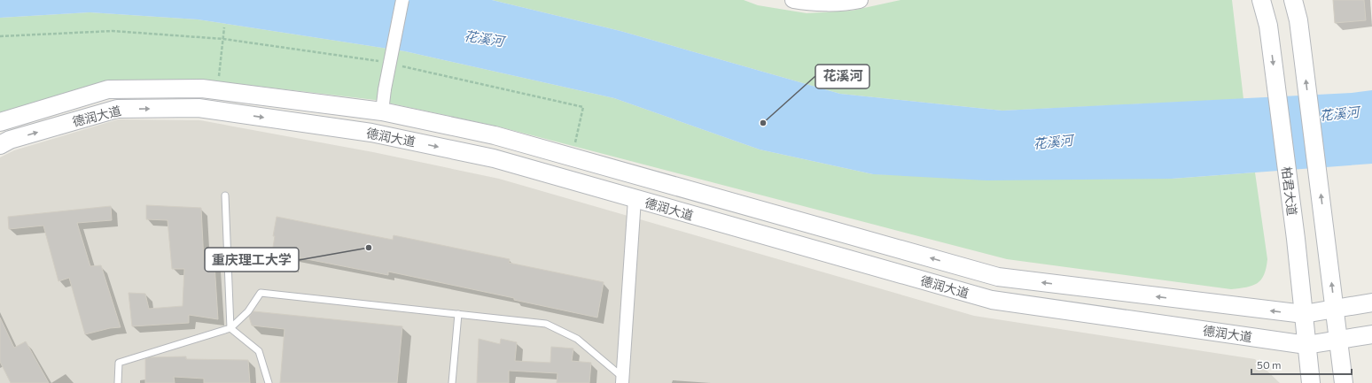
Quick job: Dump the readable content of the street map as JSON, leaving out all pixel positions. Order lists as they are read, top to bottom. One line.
{"streets":{"main road":["德润大道","柏君大道"]},"crossings":[["德润大道","柏君大道"]],"water":["花溪河"],"places":["花溪河","重庆理工大学"],"scale_bar":"50 m"}
